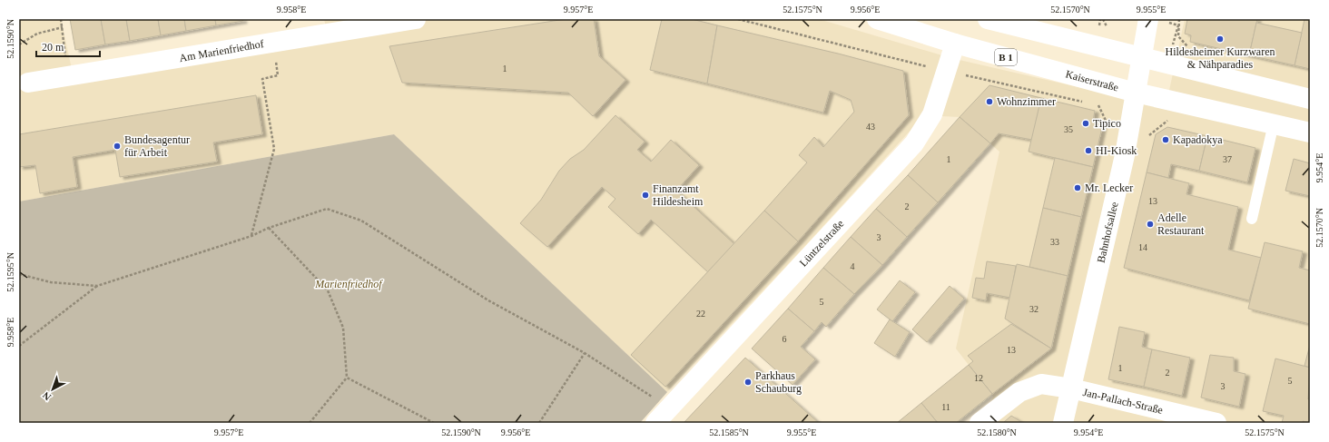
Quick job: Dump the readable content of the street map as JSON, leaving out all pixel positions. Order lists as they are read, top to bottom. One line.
{"streets":{"street":["Am Marienfriedhof","B 1","Kaiserstraße","Bahnhofsallee","Lüntzelstraße","Jan-Pallach-Straße"]},"crossings":[["Kaiserstraße","Bahnhofsallee"],["Kaiserstraße","Lüntzelstraße"],["Bahnhofsallee","Jan-Pallach-Straße"]],"parks":["Marienfriedhof"],"places":["Hildesheimer Kurzwaren & Nähparadies","Wohnzimmer","Tipico","Kapadokya","Bundesagentur für Arbeit","HI-Kiosk","Mr. Lecker","Finanzamt Hildesheim","Adelle Restaurant","Parkhaus Schauburg"],"house_numbers":["1","43","35","1","37","13","2","3","33","14","4","5","32","22","6","13","1","2","12","5","3","11"],"scale_bar":"20 m","north":"bottom left","coordinates":["9.958°E","9.957°E","52.1575°N","9.956°E","52.1570°N","9.955°E","52.1590°N","9.954°E","52.1595°N","52.1585°N","52.1580°N"]}
